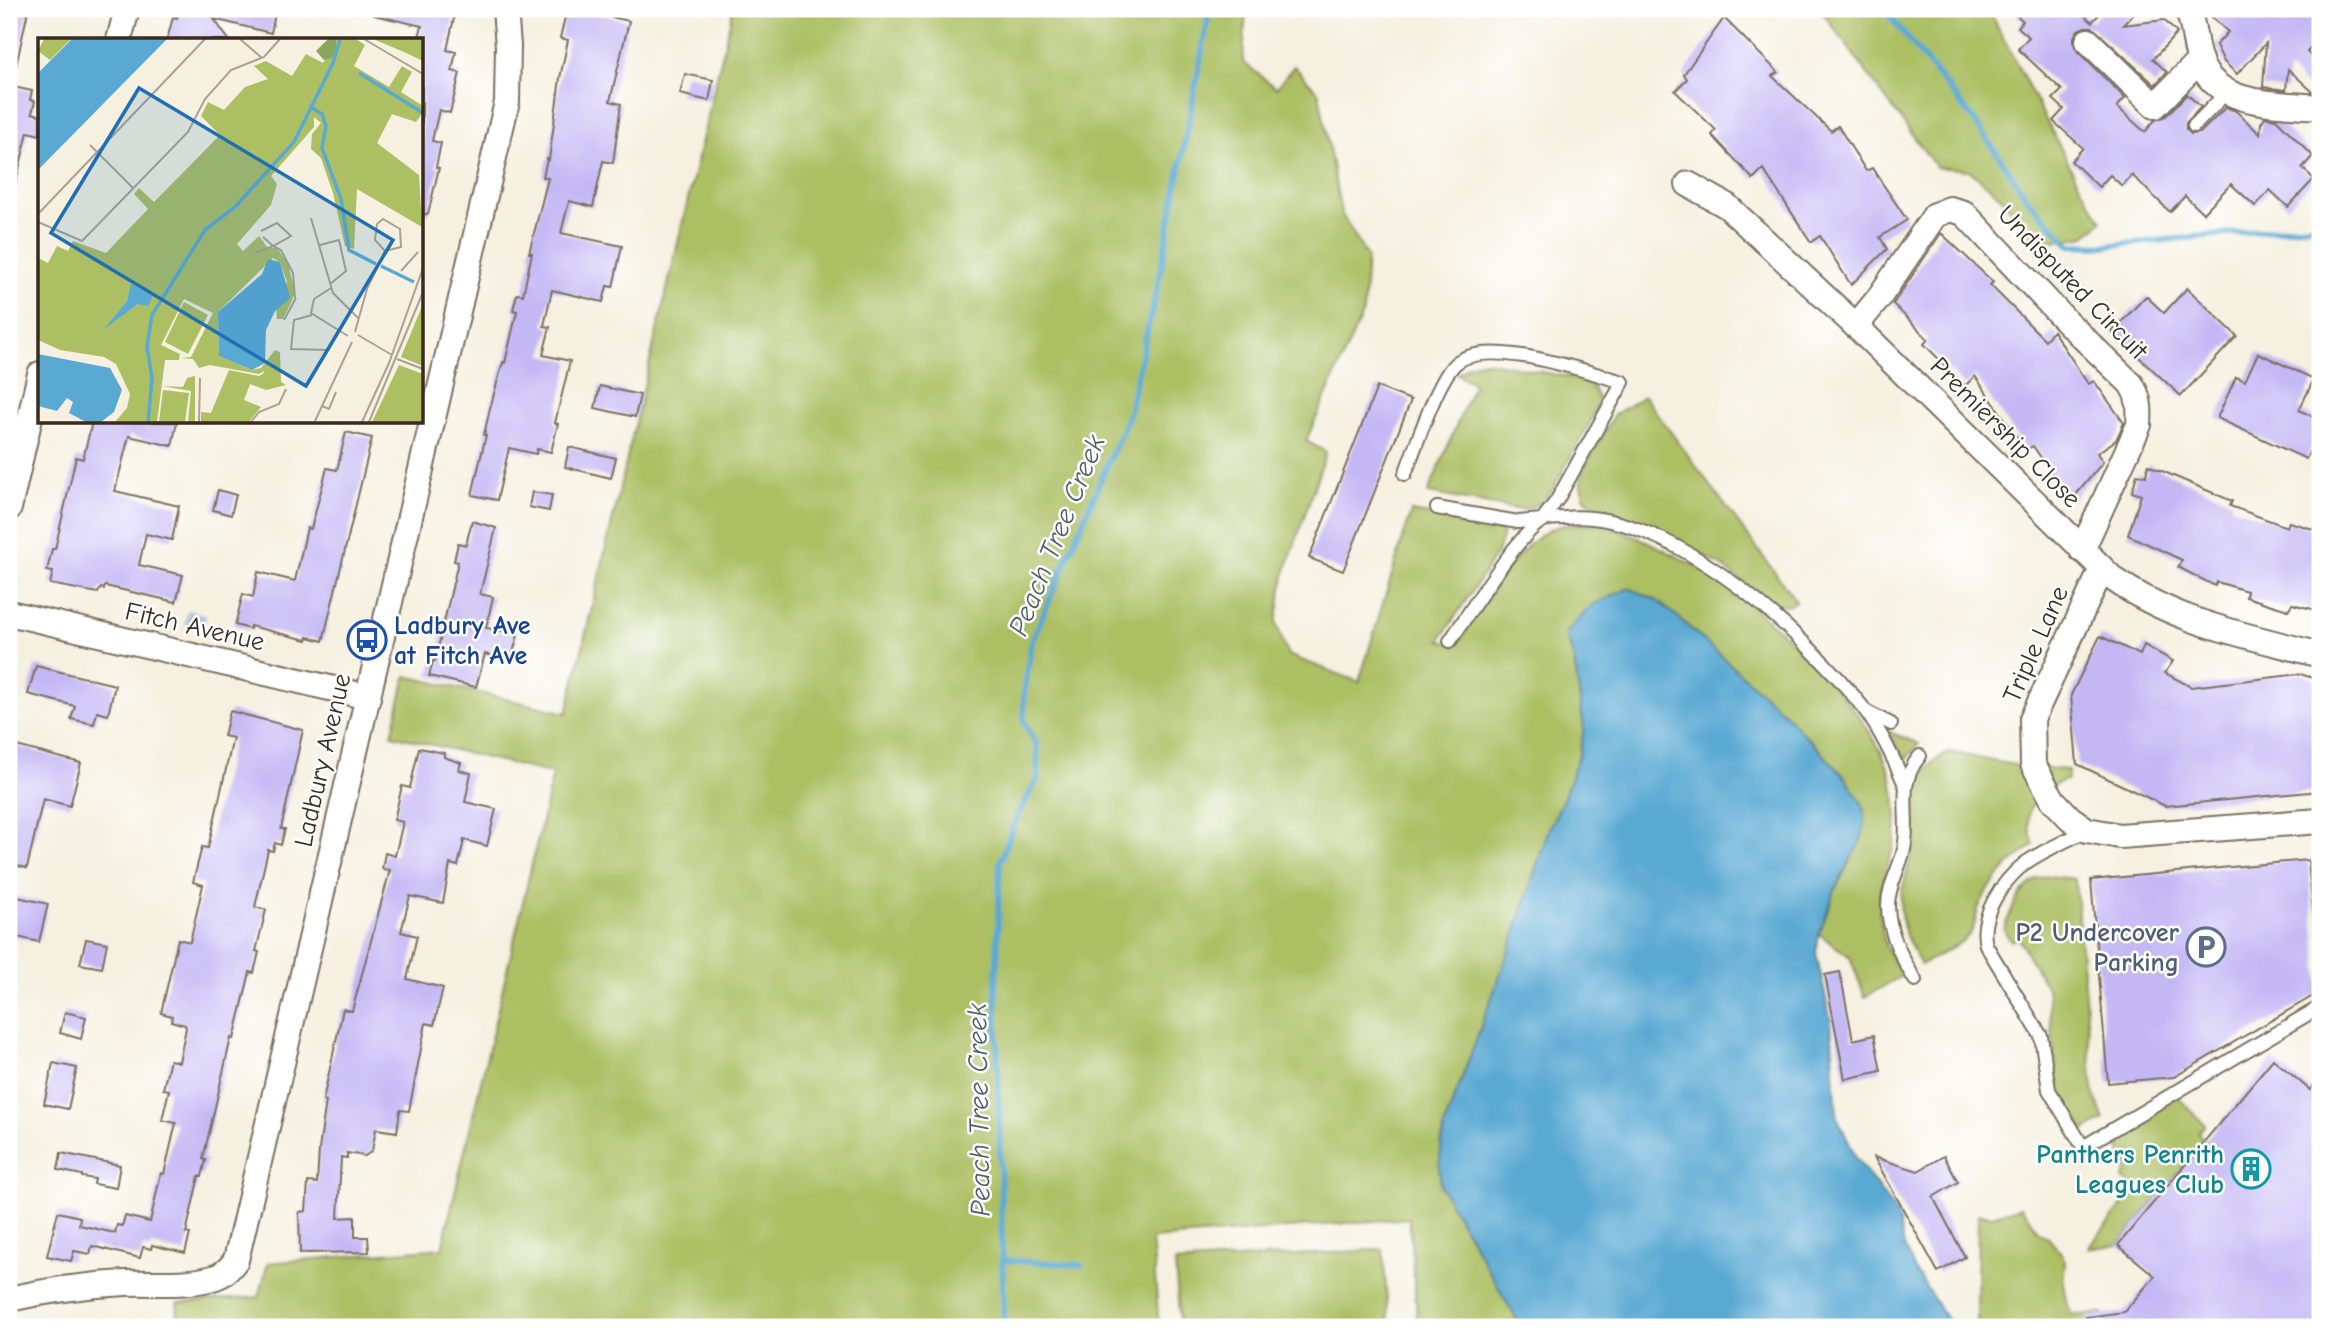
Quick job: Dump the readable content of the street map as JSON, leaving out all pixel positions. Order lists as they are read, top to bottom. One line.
{"streets":{"street":["Undisputed Circuit","Premiership Close","Fitch Avenue","Triple Lane","Ladbury Avenue"]},"crossings":[["Undisputed Circuit","Premiership Close"],["Premiership Close","Triple Lane"],["Fitch Avenue","Ladbury Avenue"]],"water":["Peach Tree Creek"],"places":{"bus stop":["Ladbury Ave at Fitch Ave"],"parking":["P2 Undercover Parking"],"building":["Panthers Penrith Leagues Club"]}}
